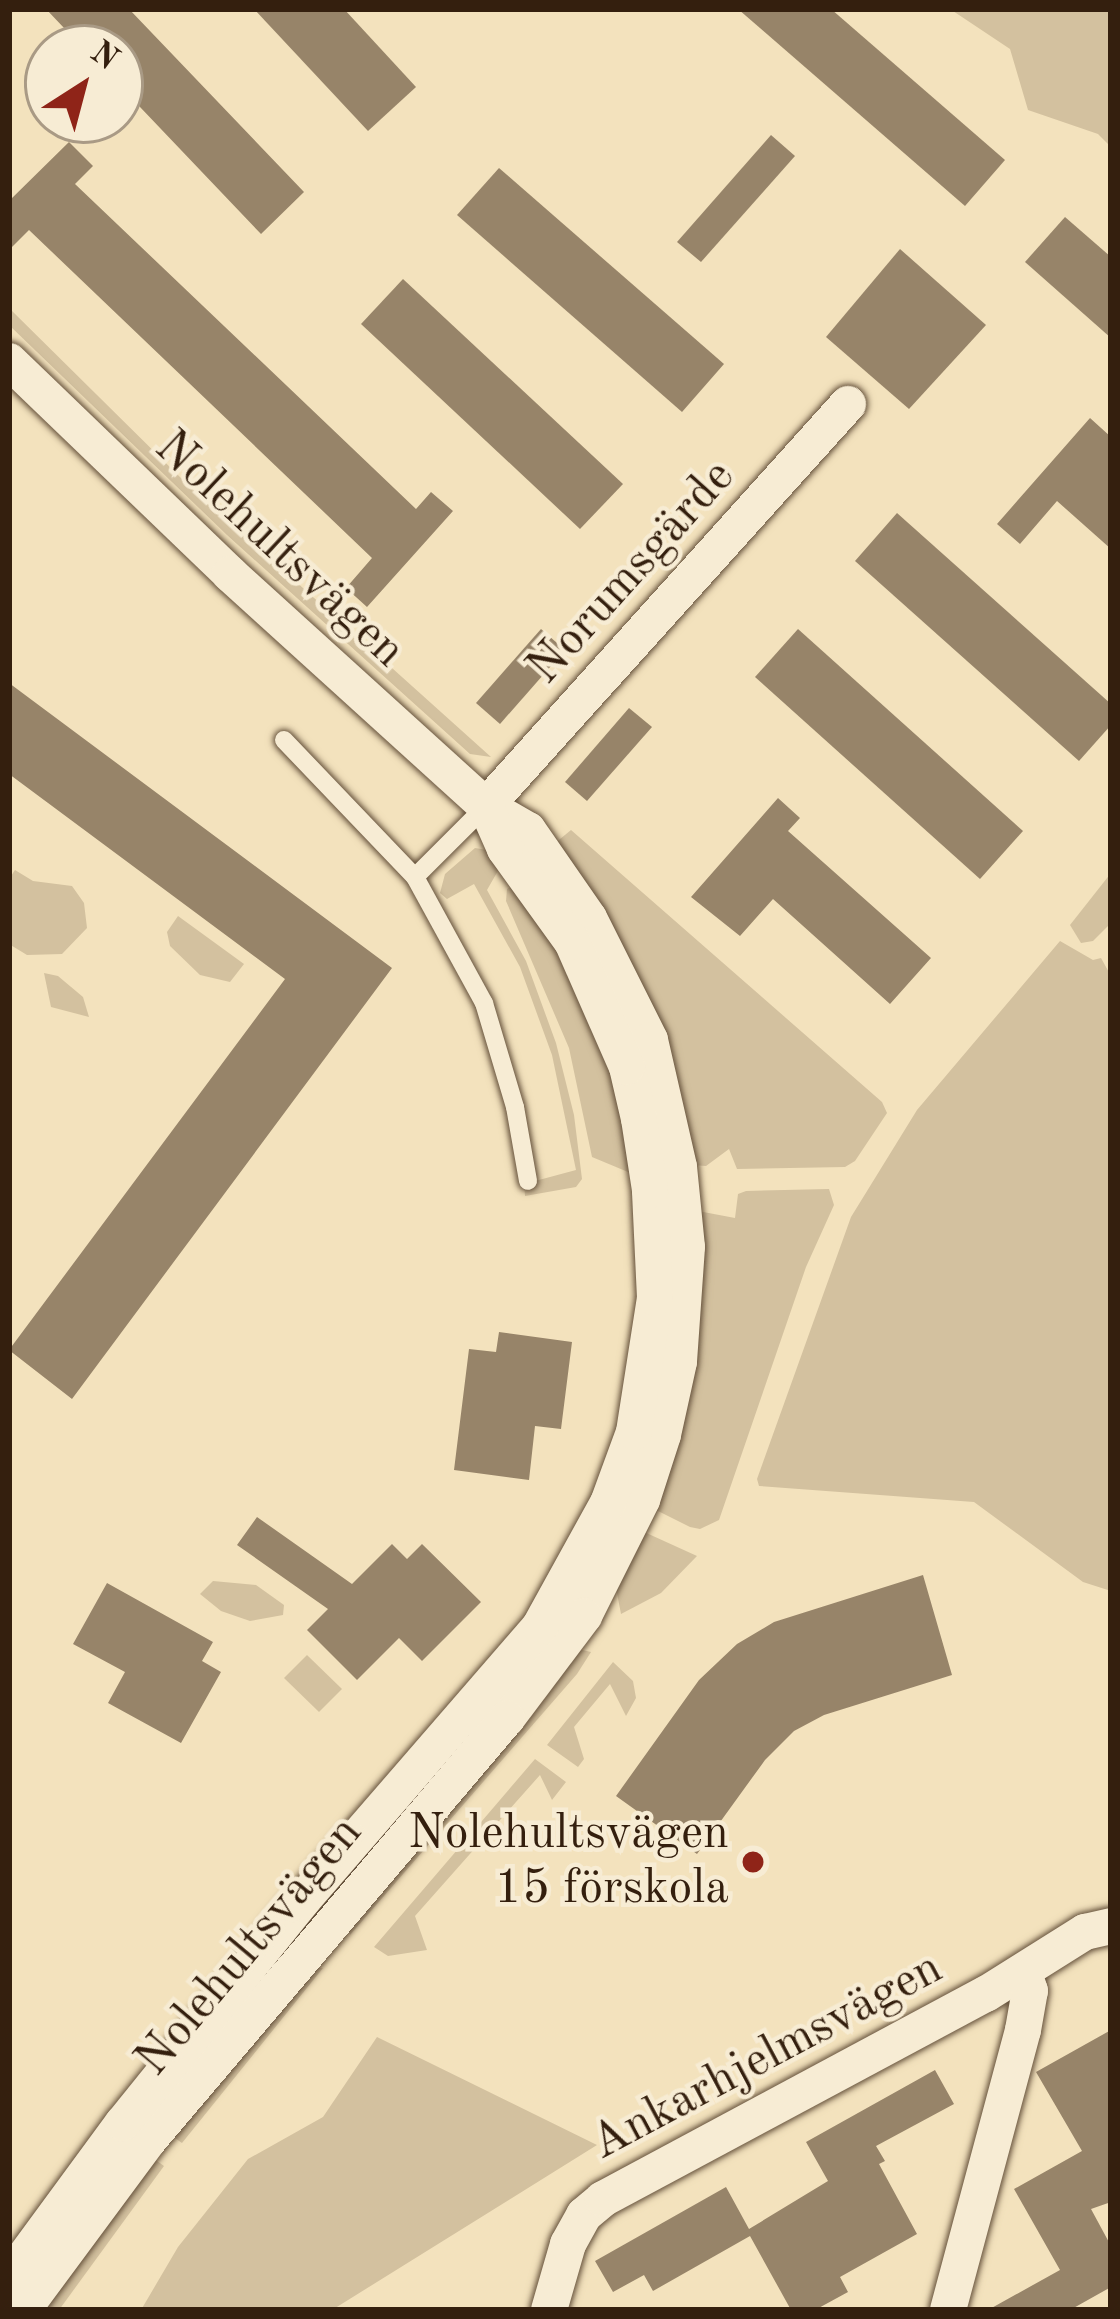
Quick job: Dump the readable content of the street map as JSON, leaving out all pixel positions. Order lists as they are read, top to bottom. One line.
{"streets":{"street":["Nolehultsvägen","Norumsgärde","Ankarhjelmsvägen"]},"crossings":[["Nolehultsvägen","Norumsgärde"]],"places":["Nolehultsvägen 15 förskola"],"north":"top right"}
